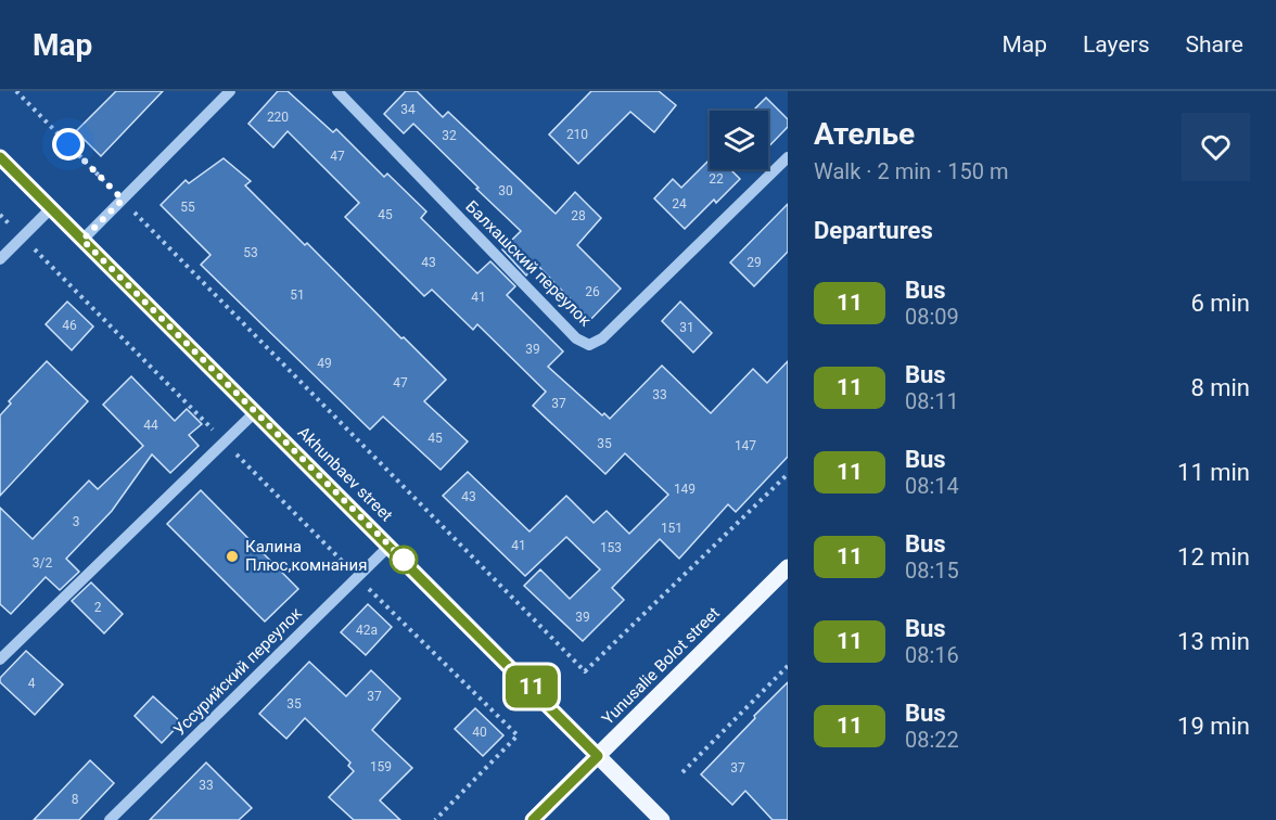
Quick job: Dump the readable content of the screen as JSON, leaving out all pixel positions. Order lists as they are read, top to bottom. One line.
{"streets":{"main road":["Akhunbaev street","Yunusalie Bolot street"],"street":["Балхашский переулок","Уссурийский переулок"]},"crossings":[["Akhunbaev street","Yunusalie Bolot street"],["Akhunbaev street","Уссурийский переулок"]],"places":["Калина Плюс,комнания"],"lines":["bus line 11"],"house_numbers":["34","220","210","32","47","22","30","24","55","45","28","53","43","29","26","51","41","46","31","39","49","47","33","37","44","45","35","147","149","43","3","151","41","153","3/2","2","39","42а","4","37","35","40","159","37","33","8"],"page":{"header":"Map","nav":["Map","Layers","Share"],"on_map":"11","heading":[["Ателье","Walk · 2 min · 150 m"],"Departures"],"list":[{"mark":"11","name":"Bus","note":"08:09","value":"6 min"},{"mark":"11","name":"Bus","note":"08:11","value":"8 min"},{"mark":"11","name":"Bus","note":"08:14","value":"11 min"},{"mark":"11","name":"Bus","note":"08:15","value":"12 min"},{"mark":"11","name":"Bus","note":"08:16","value":"13 min"},{"mark":"11","name":"Bus","note":"08:22","value":"19 min"}]}}
